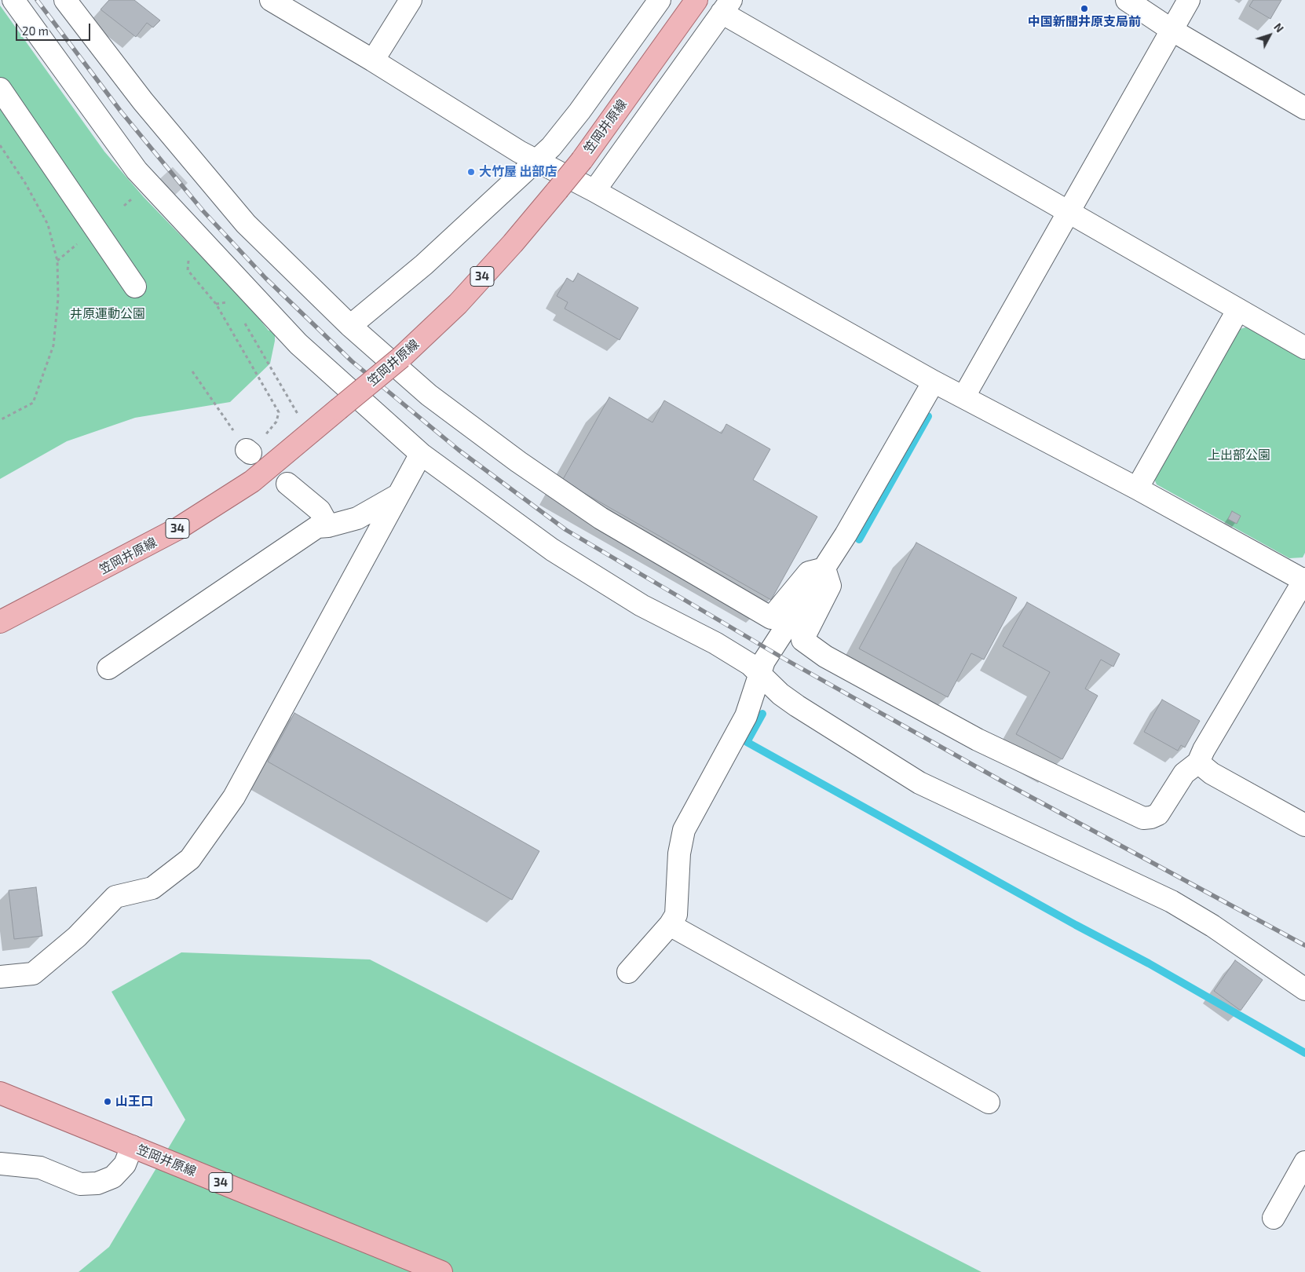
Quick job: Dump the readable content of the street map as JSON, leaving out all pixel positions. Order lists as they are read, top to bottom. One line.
{"streets":{"main road":["笠岡井原線","34"]},"parks":["井原運動公園","上出部公園"],"places":["中国新聞井原支局前","大竹屋 出部店","山王口"],"scale_bar":"20 m","north":"top right"}
